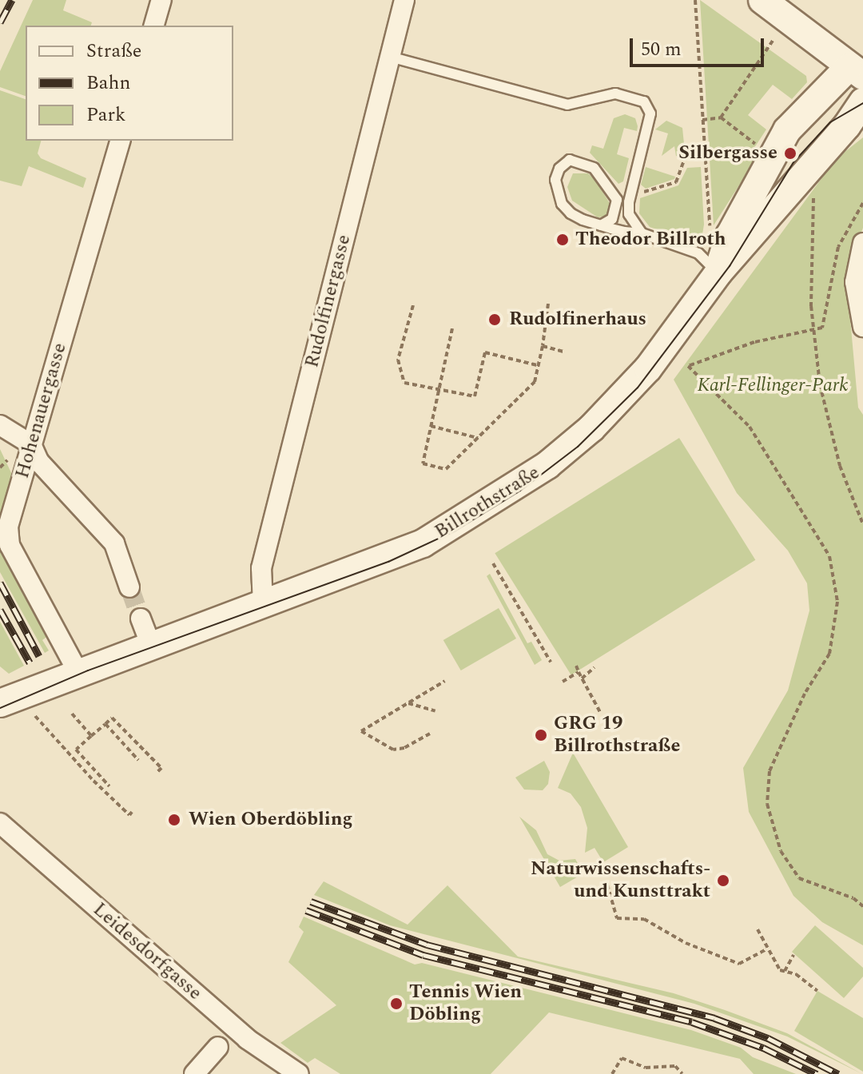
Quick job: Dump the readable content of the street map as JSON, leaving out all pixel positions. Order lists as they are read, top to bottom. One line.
{"streets":{"main road":["Billrothstraße"],"street":["Rudolfinergasse","Hohenauergasse","Leidesdorfgasse"]},"crossings":[["Rudolfinergasse","Billrothstraße"],["Hohenauergasse","Billrothstraße"]],"parks":["Karl-Fellinger-Park"],"places":["Silbergasse","Theodor Billroth","Rudolfinerhaus","GRG 19 Billrothstraße","Wien Oberdöbling","Naturwissenschafts- und Kunsttrakt","Tennis Wien Döbling"],"legend":["Straße","Bahn","Park"],"scale_bar":"50 m"}
